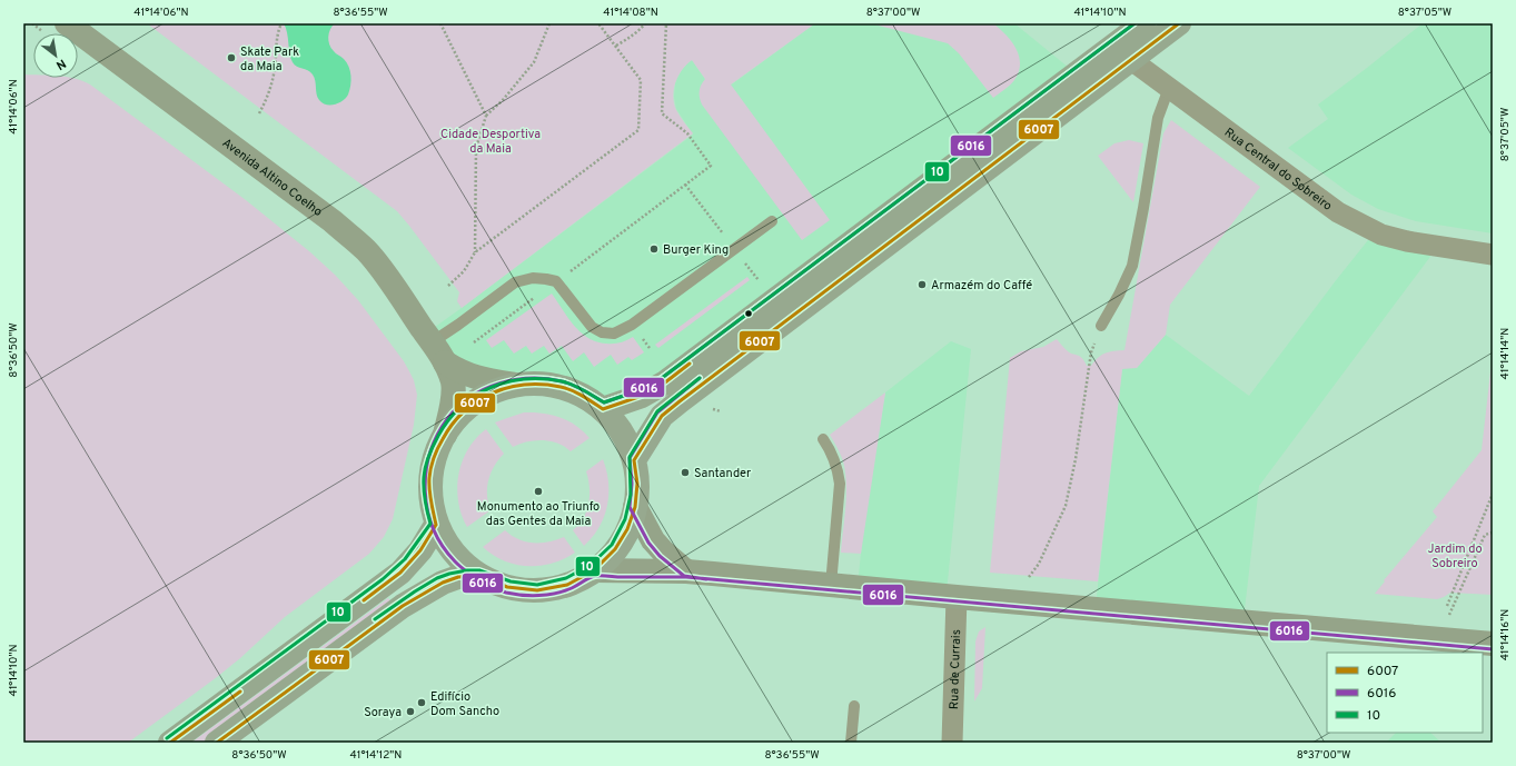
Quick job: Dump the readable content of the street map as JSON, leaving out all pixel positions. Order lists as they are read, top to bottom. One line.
{"streets":{"main road":["Avenida Altino Coelho"],"street":["Rua Central do Sobreiro","Rua de Currais"]},"parks":["Cidade Desportiva da Maia","Jardim do Sobreiro"],"places":["Skate Park da Maia","Burger King","Armazém do Caffé","Santander","Monumento ao Triunfo das Gentes da Maia","Edifício Dom Sancho","Soraya"],"lines":["transit line 6007","transit line 6016","transit line 10"],"legend":["6007","6016","10"],"north":"bottom right","coordinates":["41°14'06\"N","8°36'55\"W","41°14'08\"N","8°37'00\"W","41°14'10\"N","8°37'05\"W","8°36'50\"W","41°14'14\"N","41°14'16\"N","41°14'12\"N"]}
